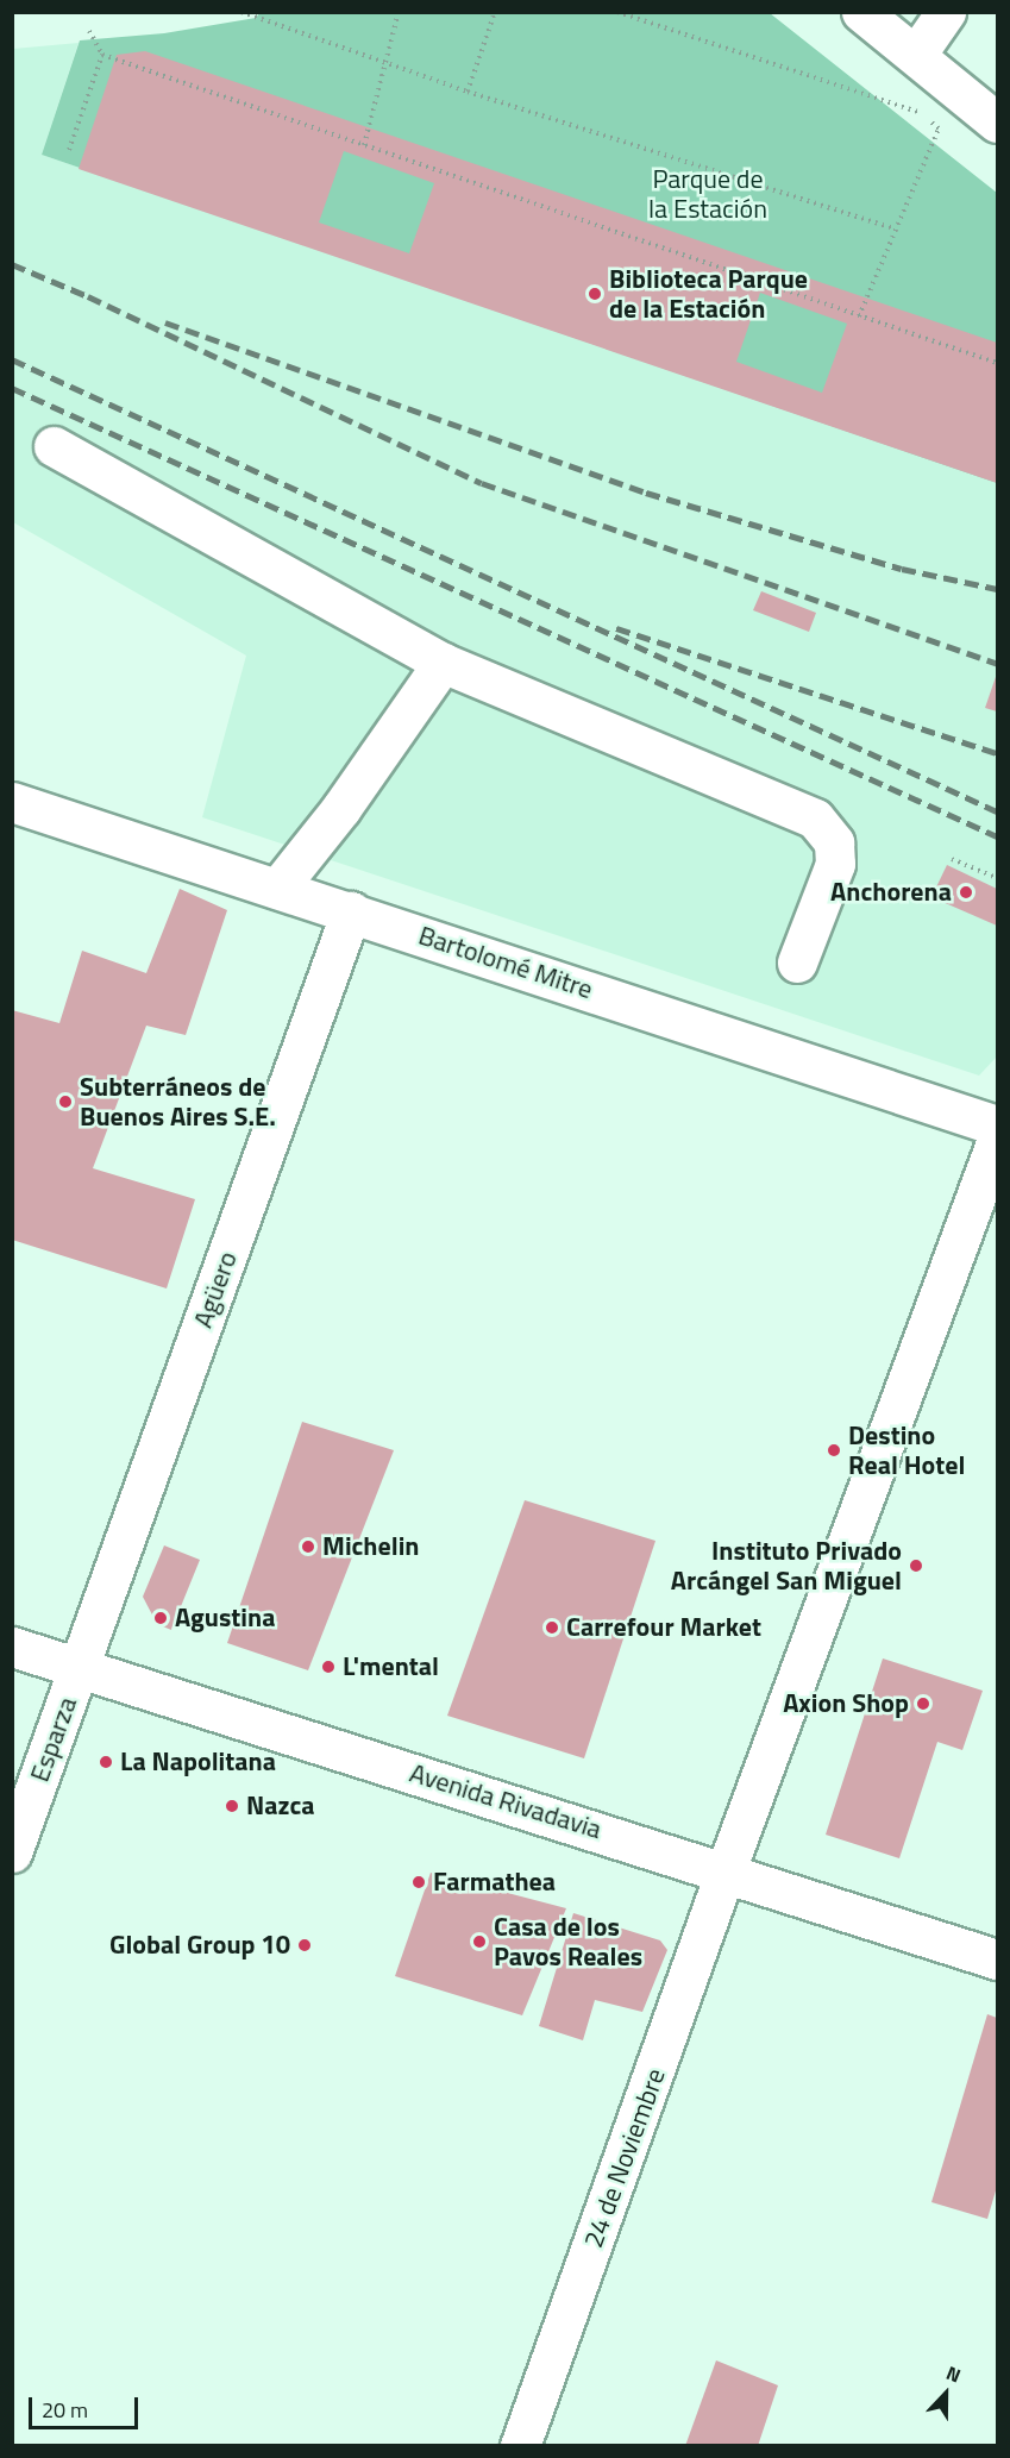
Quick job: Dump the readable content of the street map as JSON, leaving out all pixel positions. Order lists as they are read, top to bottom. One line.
{"streets":{"street":["Bartolomé Mitre","Agüero","Esparza","Avenida Rivadavia","24 de Noviembre"]},"crossings":[["Bartolomé Mitre","Agüero"],["Agüero","Esparza"],["Agüero","Avenida Rivadavia"],["Esparza","Avenida Rivadavia"],["Avenida Rivadavia","24 de Noviembre"]],"parks":["Parque de la Estación"],"places":["Biblioteca Parque de la Estación","Anchorena","Subterráneos de Buenos Aires S.E.","Destino Real Hotel","Michelin","Instituto Privado Arcángel San Miguel","Agustina","Carrefour Market","L'mental","Axion Shop","La Napolitana","Nazca","Farmathea","Casa de los Pavos Reales","Global Group 10"],"scale_bar":"20 m","north":"top"}
